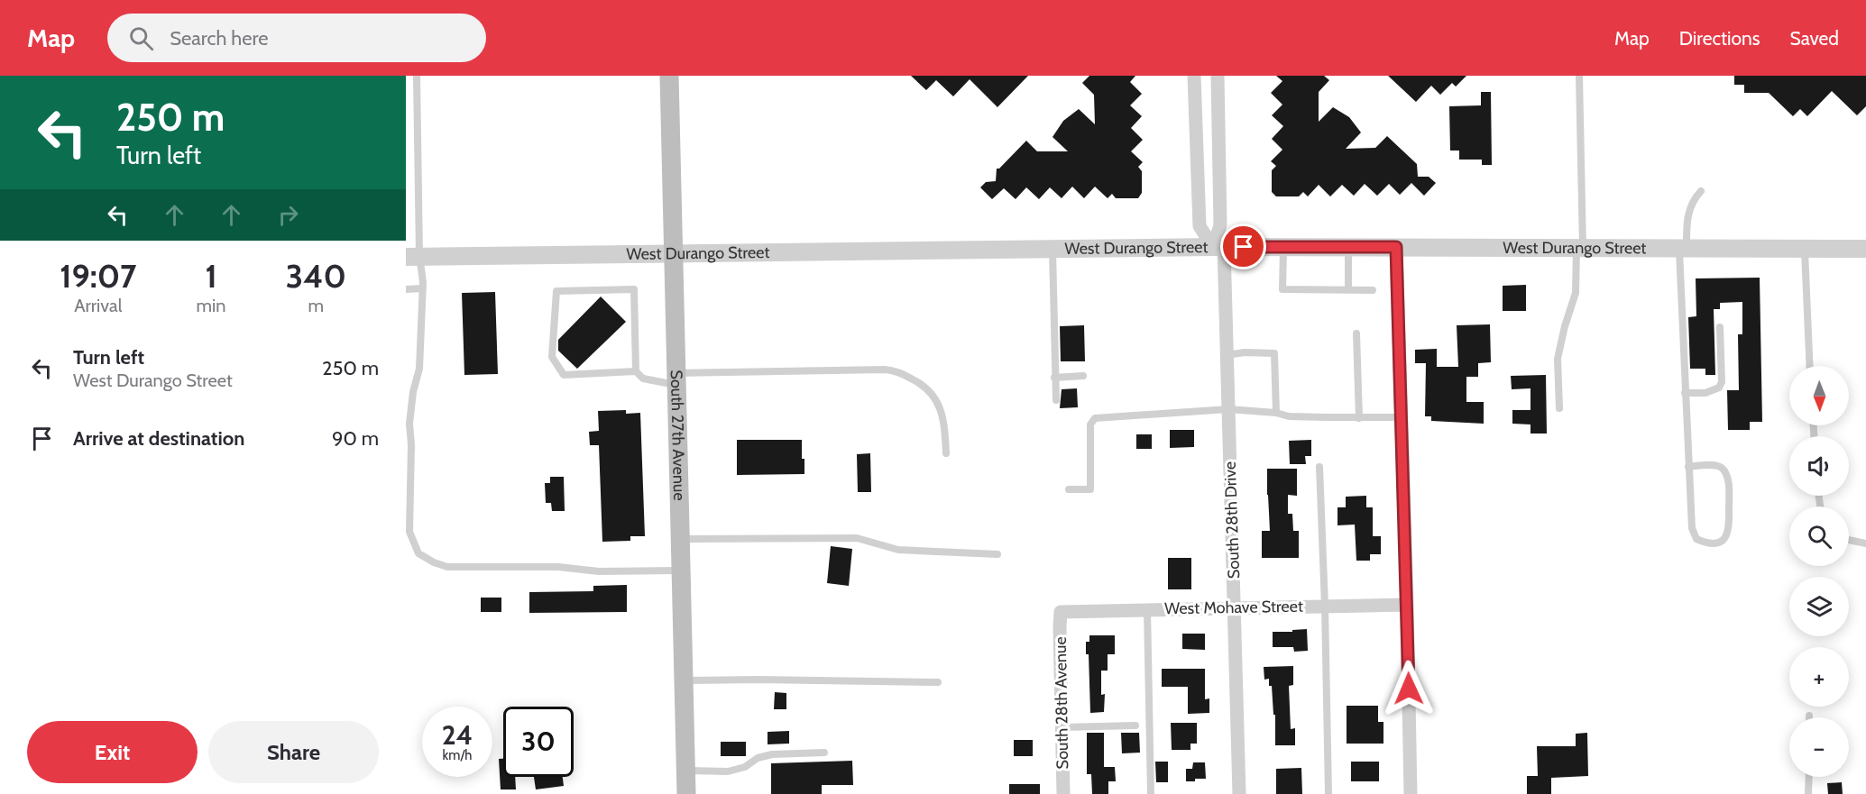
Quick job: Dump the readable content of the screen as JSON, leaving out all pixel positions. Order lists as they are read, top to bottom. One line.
{"streets":{"main road":["South 27th Avenue"],"street":["West Durango Street","South 28th Drive","West Mohave Street","South 28th Avenue"]},"crossings":[["West Durango Street","South 27th Avenue"],["West Durango Street","South 28th Drive"],["South 28th Drive","West Mohave Street"],["West Mohave Street","South 28th Avenue"]],"north":"bottom","page":{"header":"Map","search":"Search here","nav":["Map","Directions","Saved"],"turn":["250 m","Turn left"],"eta":["19:07","Arrival","1","min","340","m"],"list":[{"name":"Turn left","note":"West Durango Street","value":"250 m"},{"name":"Arrive at destination","value":"90 m"}],"map_buttons":["+","−"],"speed":"24 km/h","limit":"30","buttons":["Exit","Share"]}}
